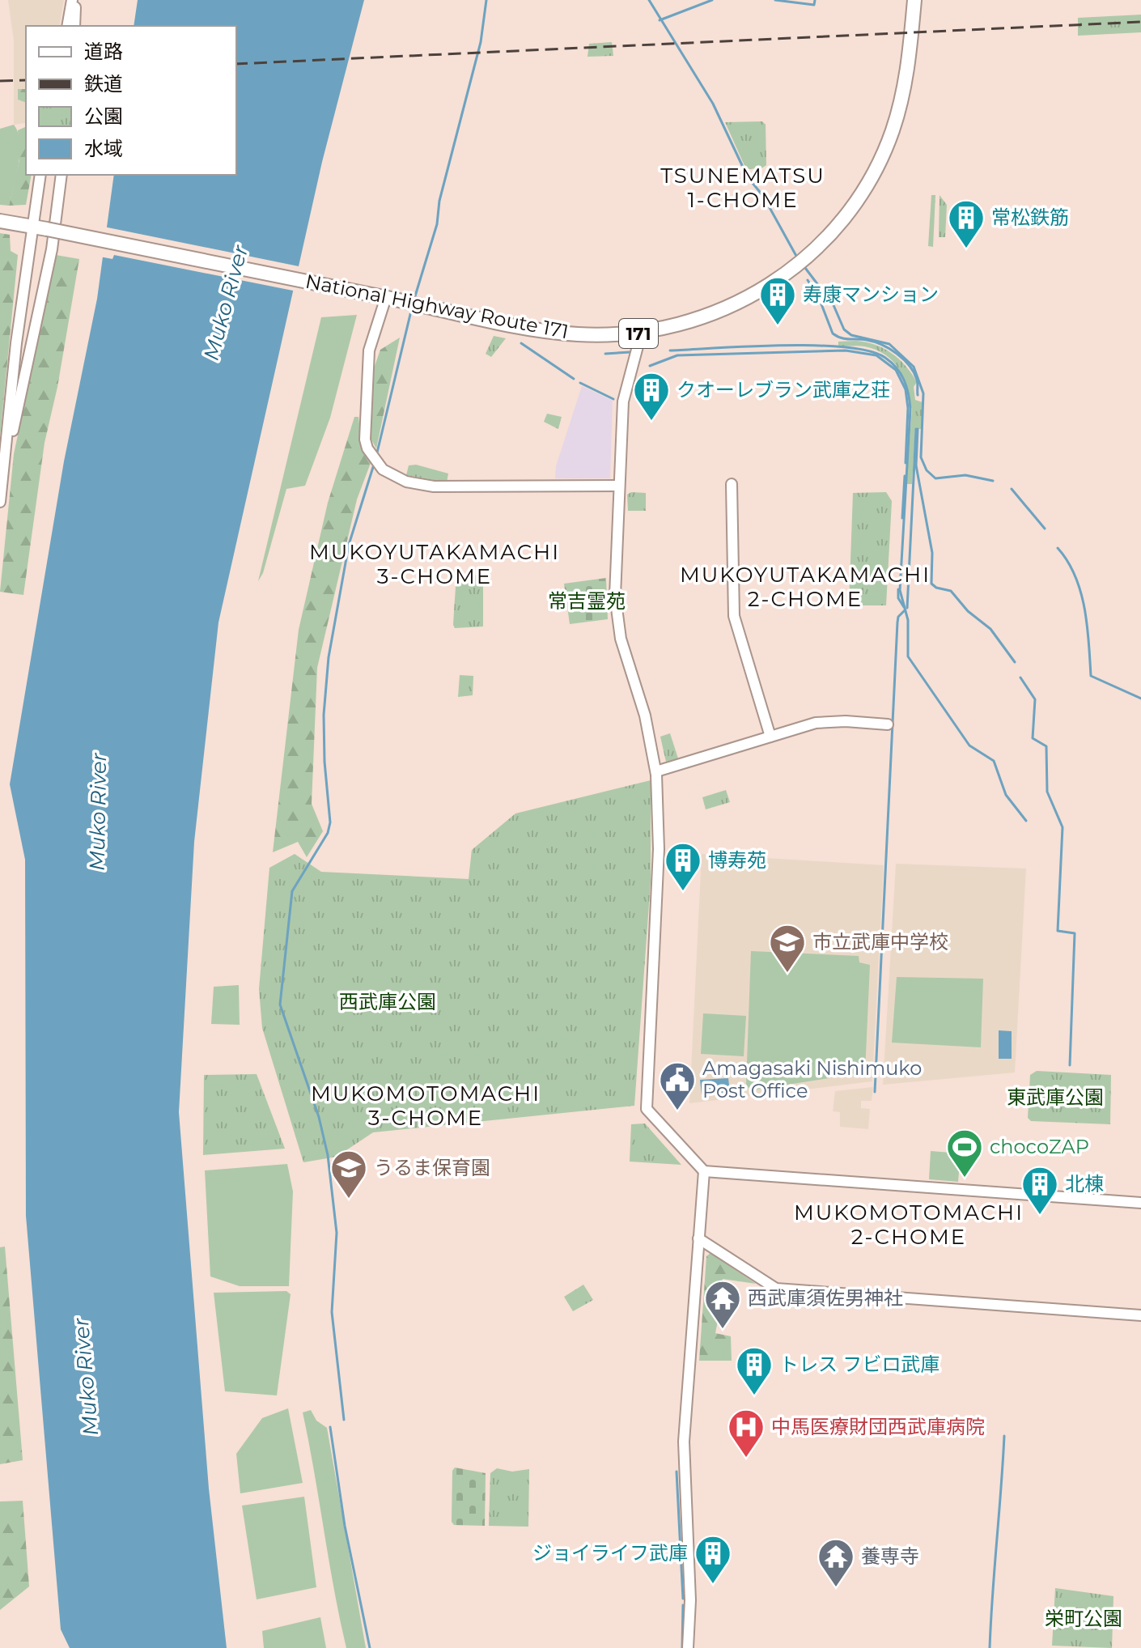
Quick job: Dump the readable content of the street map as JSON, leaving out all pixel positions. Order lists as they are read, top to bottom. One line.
{"streets":{"highway":["National Highway Route 171","171"]},"districts":["TSUNEMATSU 1-CHOME","MUKOYUTAKAMACHI 3-CHOME","MUKOYUTAKAMACHI 2-CHOME","MUKOMOTOMACHI 3-CHOME","MUKOMOTOMACHI 2-CHOME"],"water":["Muko River"],"parks":["常吉霊苑","西武庫公園","東武庫公園","栄町公園"],"places":{"building":["常松鉄筋","寿康マンション","クオーレブラン武庫之荘","博寿苑","北棟","トレス フビロ武庫","ジョイライフ武庫"],"school or university":["市立武庫中学校","うるま保育園"],"public building":["Amagasaki Nishimuko Post Office"],"sports":["chocoZAP"],"temple":["西武庫須佐男神社","養専寺"],"hospital":["中馬医療財団西武庫病院"]},"legend":["道路","鉄道","公園","水域"]}
